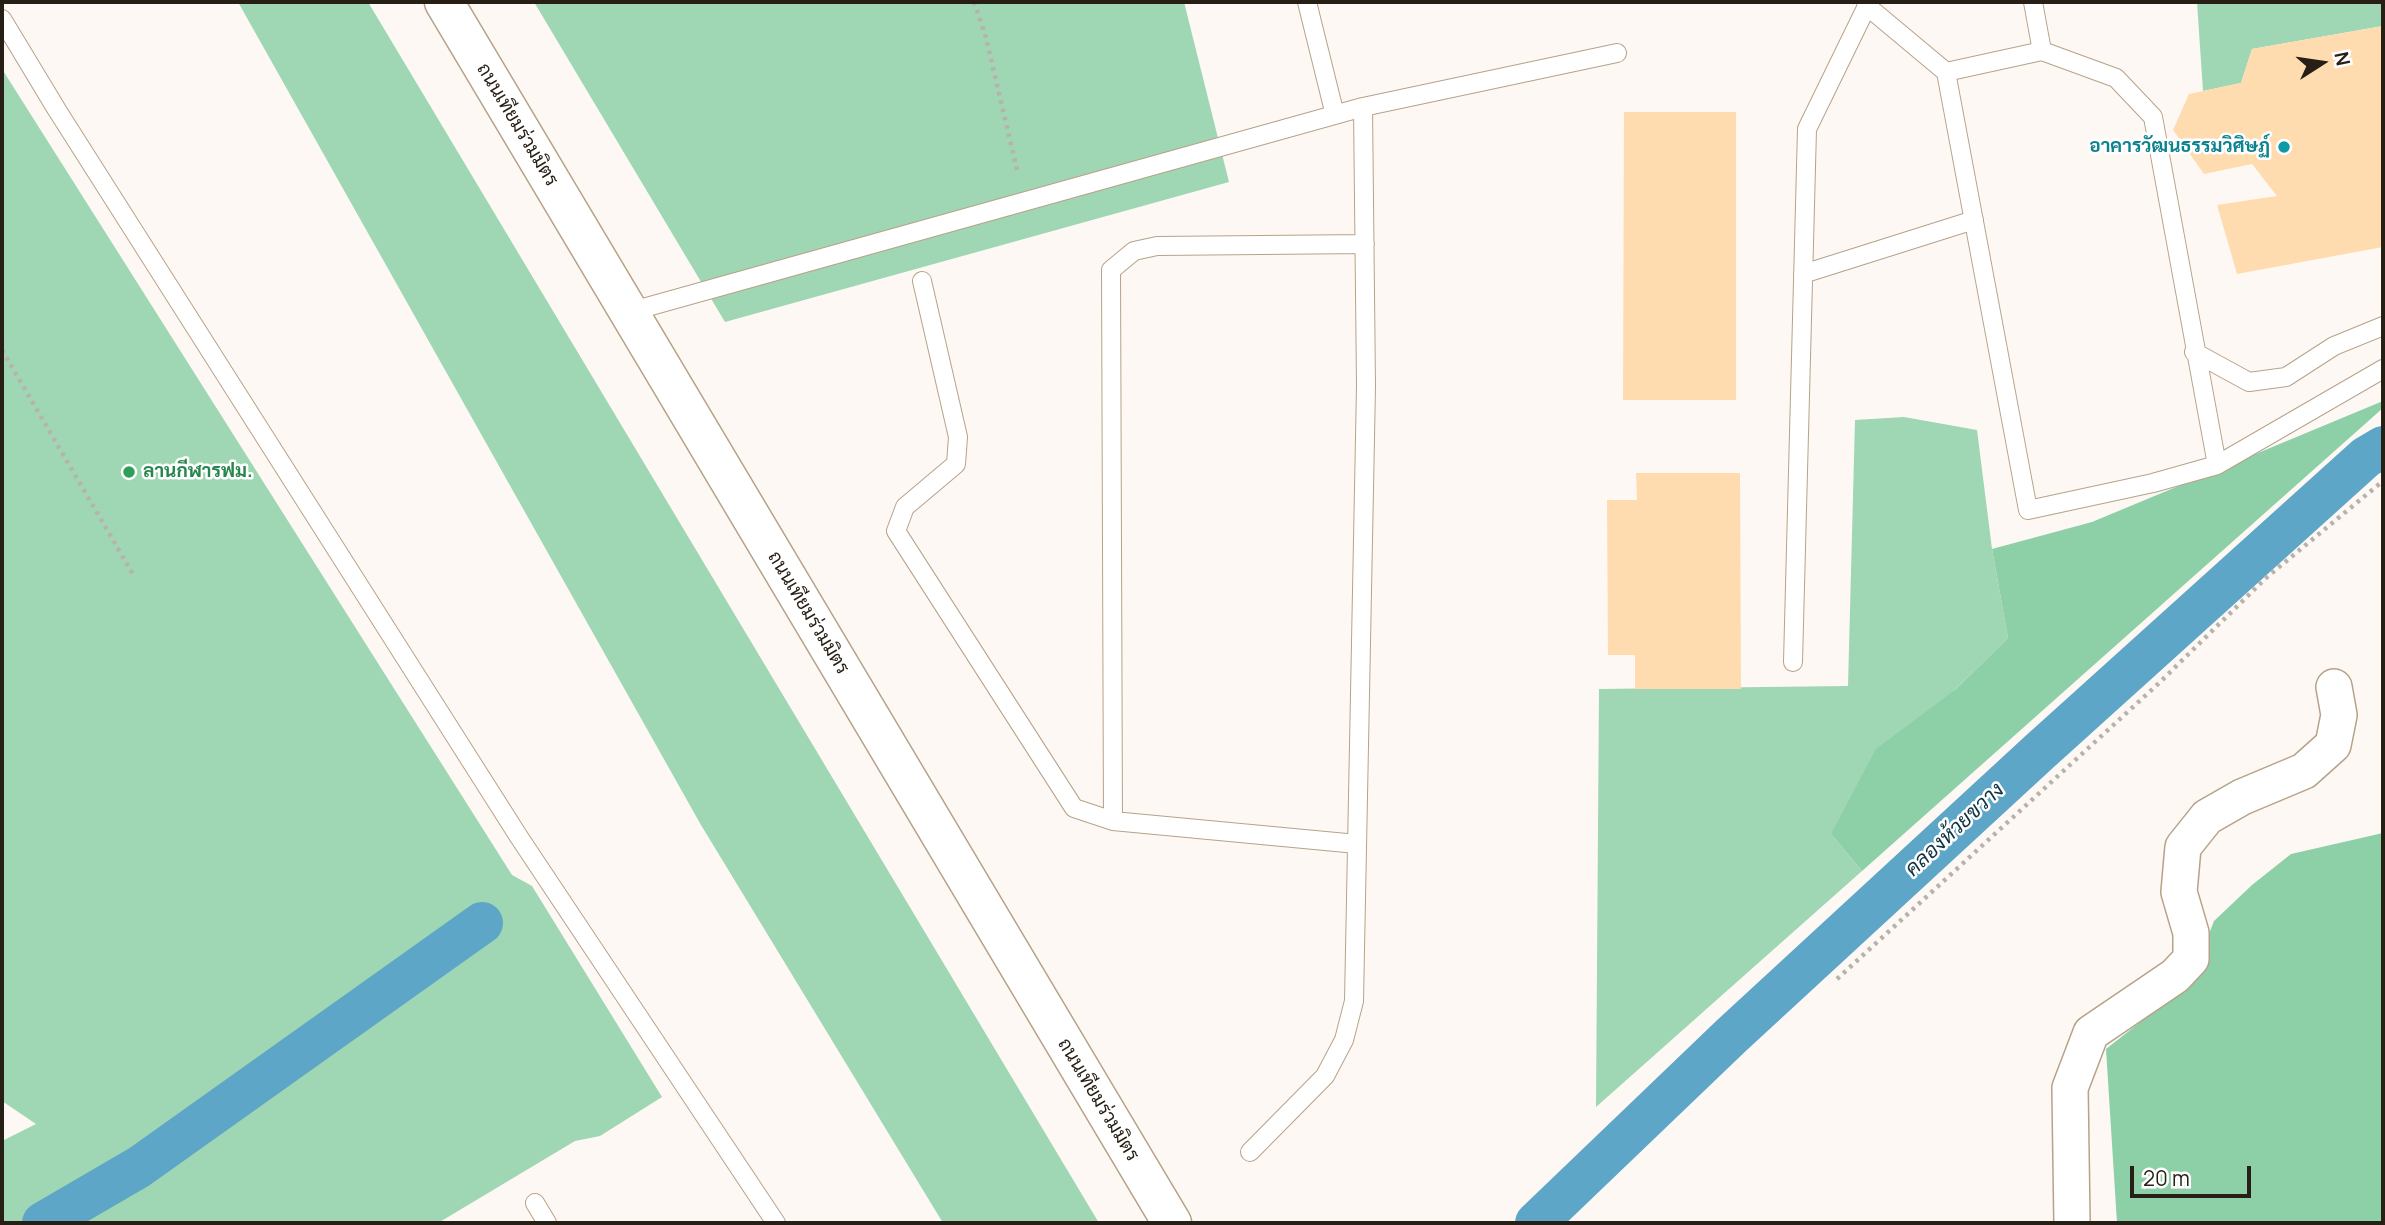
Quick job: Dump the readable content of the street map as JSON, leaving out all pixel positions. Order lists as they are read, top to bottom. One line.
{"streets":{"street":["ถนนเทียมร่วมมิตร"]},"water":["คลองห้วยขวาง"],"places":["อาคารวัฒนธรรมวิศิษฏ์","ลานกีฬารฟม."],"scale_bar":"20 m","north":"right"}
